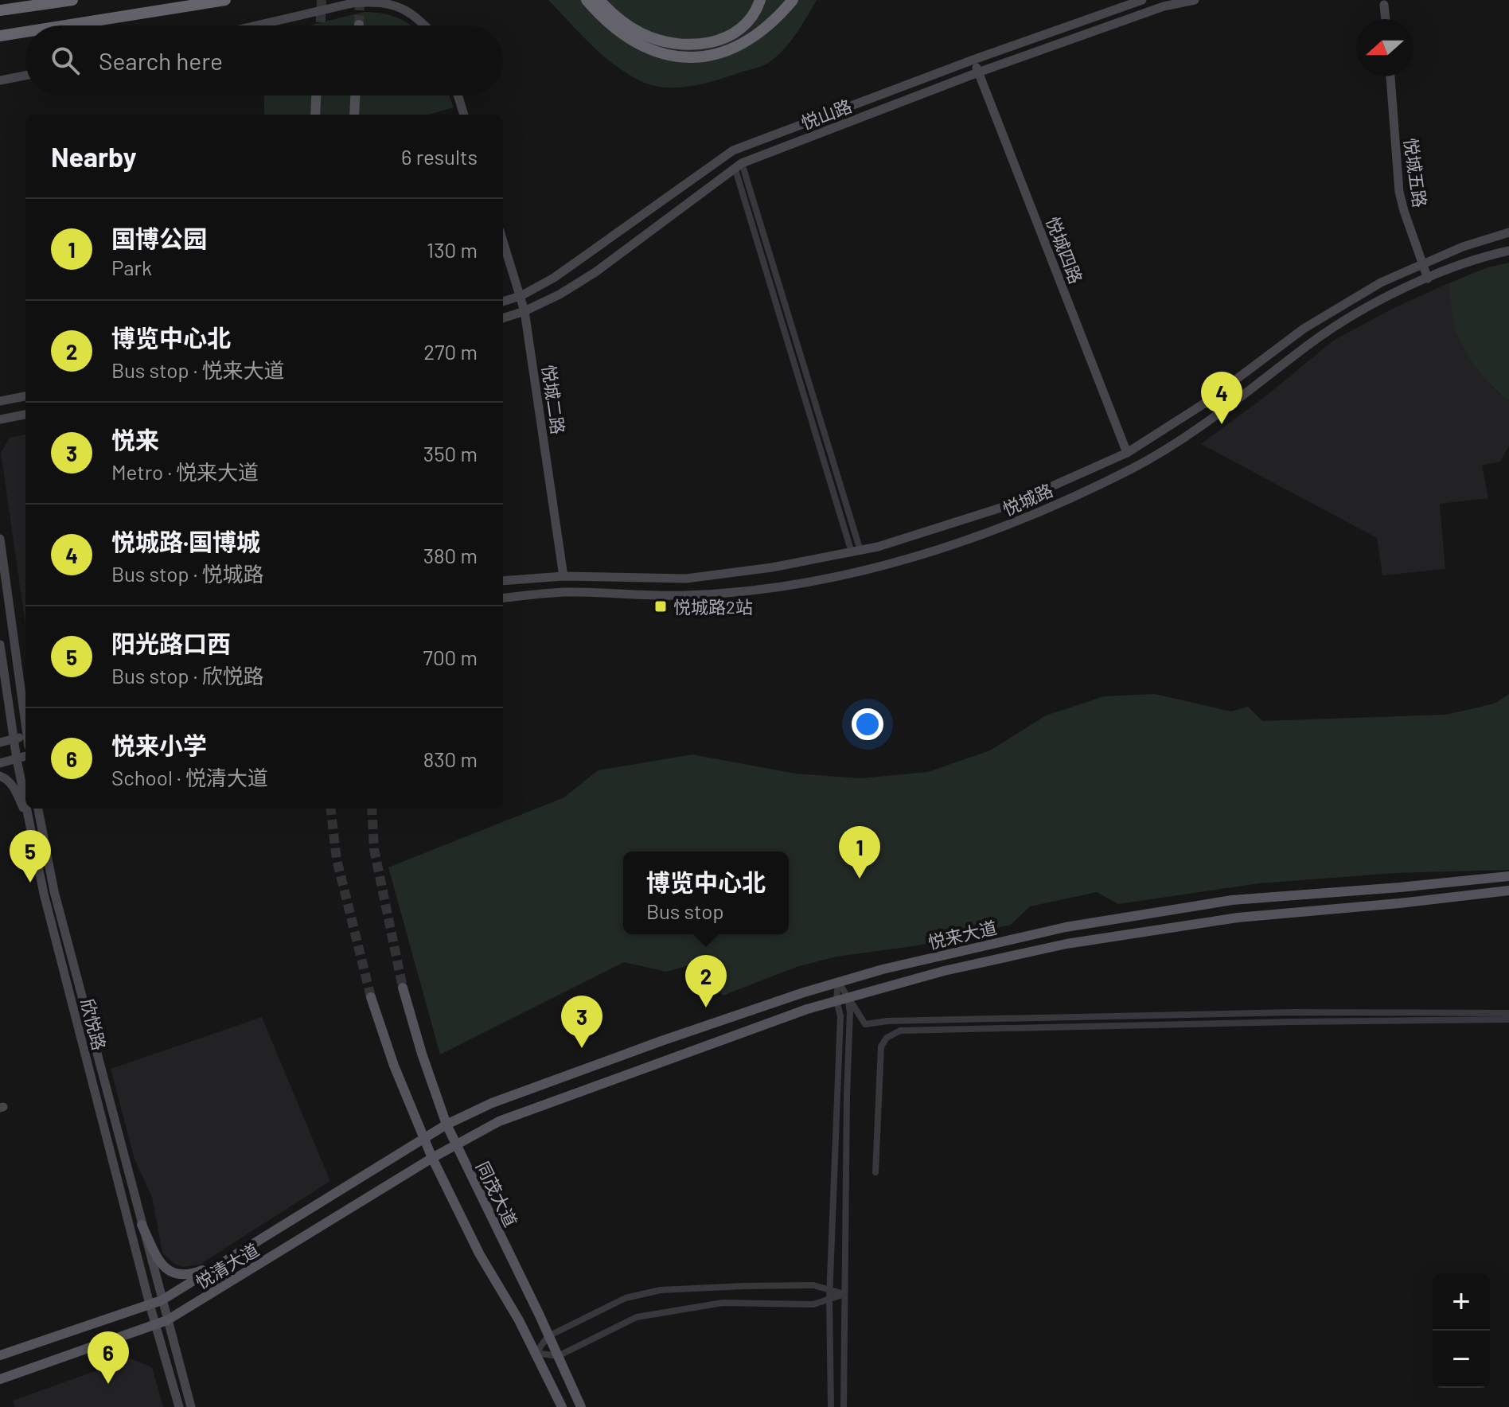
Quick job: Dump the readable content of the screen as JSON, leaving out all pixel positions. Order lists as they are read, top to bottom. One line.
{"streets":{"main road":["悦山路","悦城五路","悦城四路","悦城二路","悦城路","悦来大道","欣悦路","同茂大道","悦清大道"]},"crossings":[["悦山路","悦城四路"],["悦山路","悦城二路"],["悦城五路","悦城路"],["悦城四路","悦城路"],["悦城二路","悦城路"],["悦来大道","同茂大道"],["悦来大道","悦清大道"],["欣悦路","悦清大道"],["同茂大道","悦清大道"]],"places":{"transit":["悦城路2站"]},"north":"left","page":{"search":"Search here","heading":["Nearby","6 results"],"list":[{"mark":"1","name":"国博公园","note":"Park","value":"130 m"},{"mark":"2","name":"博览中心北","note":"Bus stop · 悦来大道","value":"270 m"},{"mark":"3","name":"悦来","note":"Metro · 悦来大道","value":"350 m"},{"mark":"4","name":"悦城路·国博城","note":"Bus stop · 悦城路","value":"380 m"},{"mark":"5","name":"阳光路口西","note":"Bus stop · 欣悦路","value":"700 m"},{"mark":"6","name":"悦来小学","note":"School · 悦清大道","value":"830 m"}],"pins":["4","1","5","2","3","6"],"popup":["博览中心北","Bus stop"],"map_buttons":["+","−"]}}
